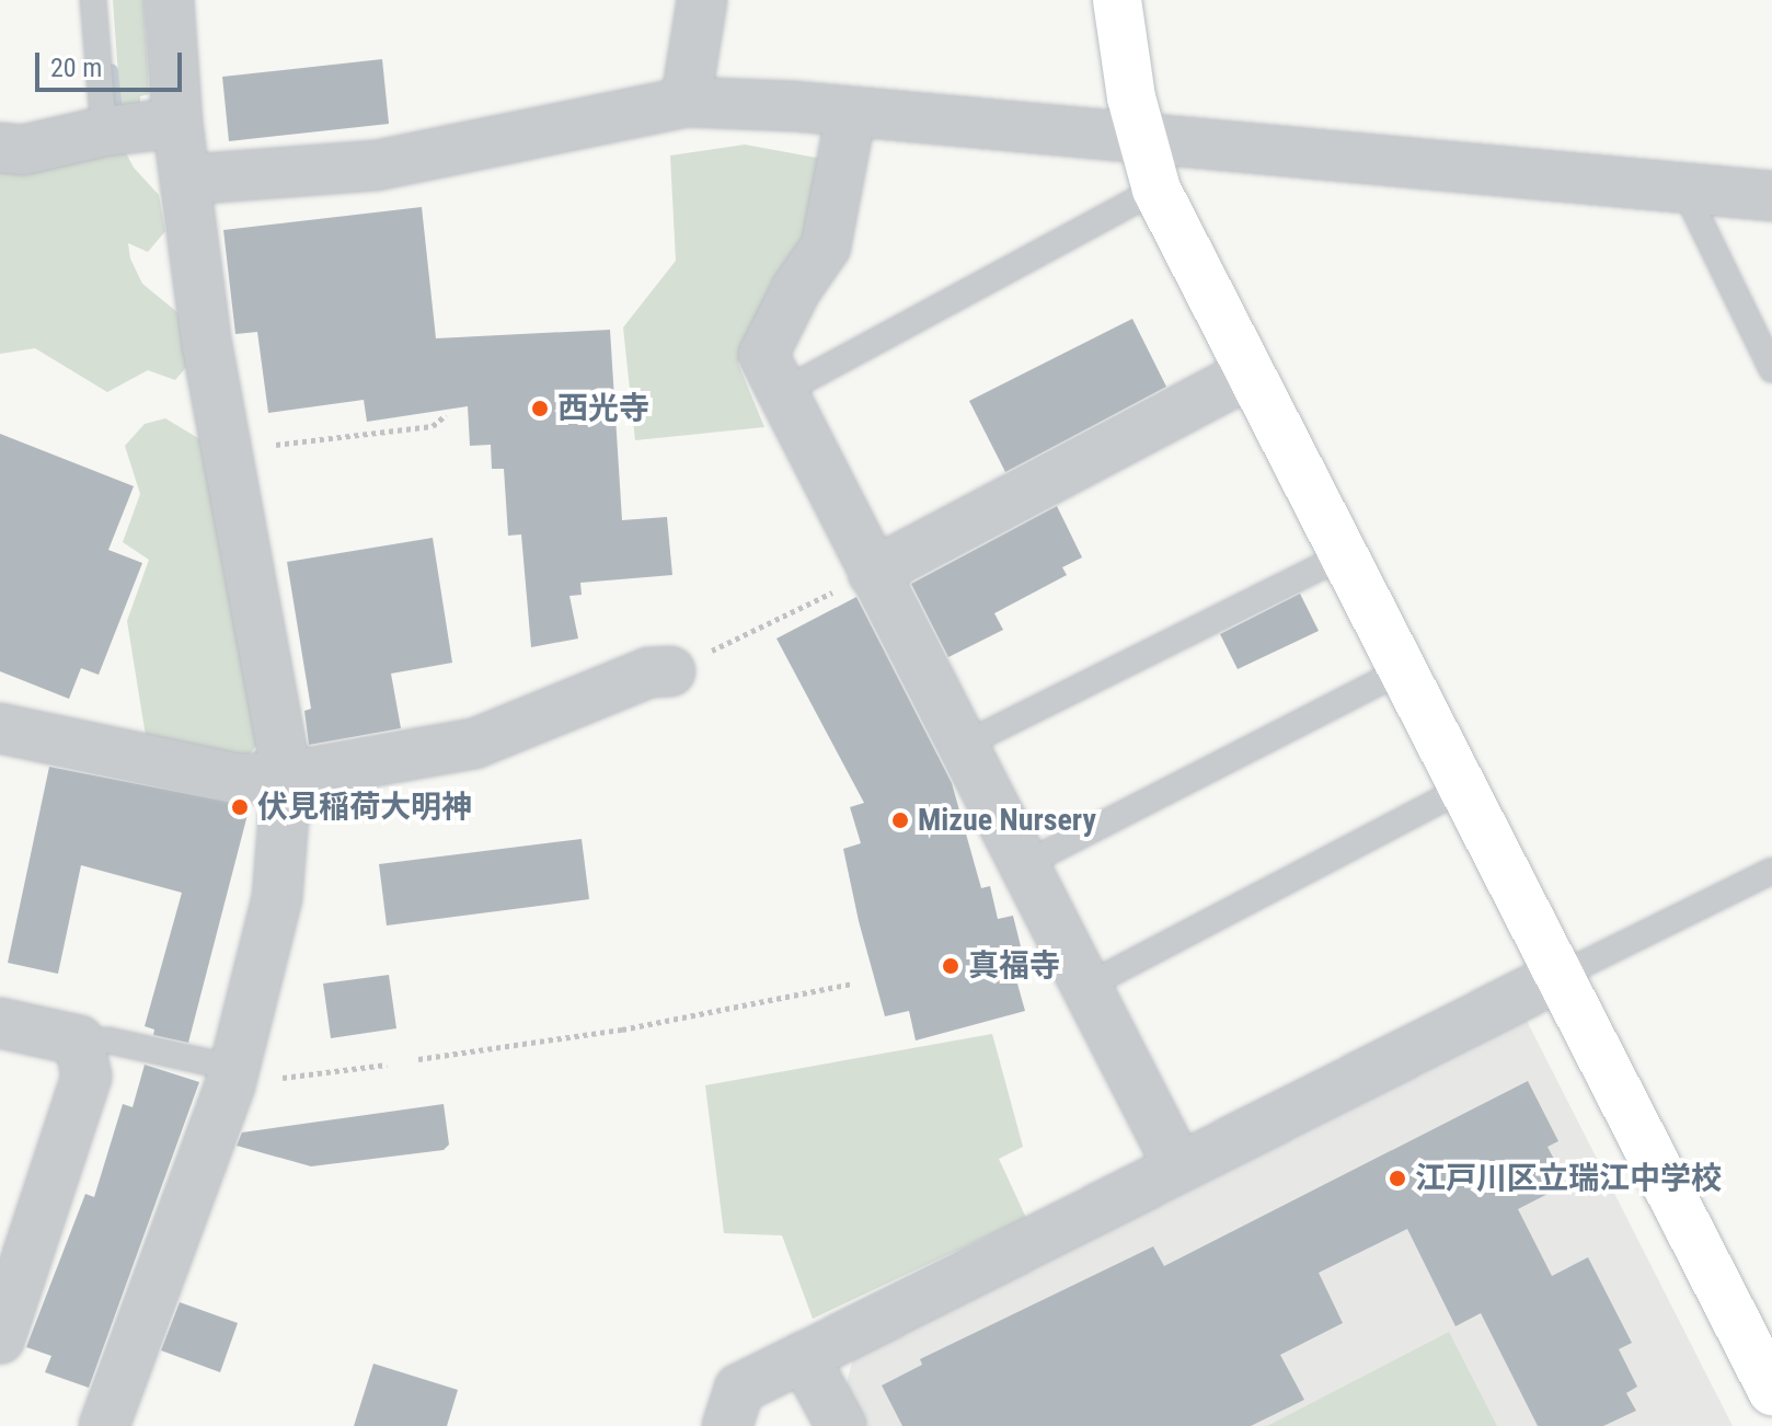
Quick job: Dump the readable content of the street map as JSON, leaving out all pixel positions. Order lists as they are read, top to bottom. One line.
{"places":["西光寺","伏見稲荷大明神","Mizue Nursery","真福寺","江戸川区立瑞江中学校"],"scale_bar":"20 m"}
